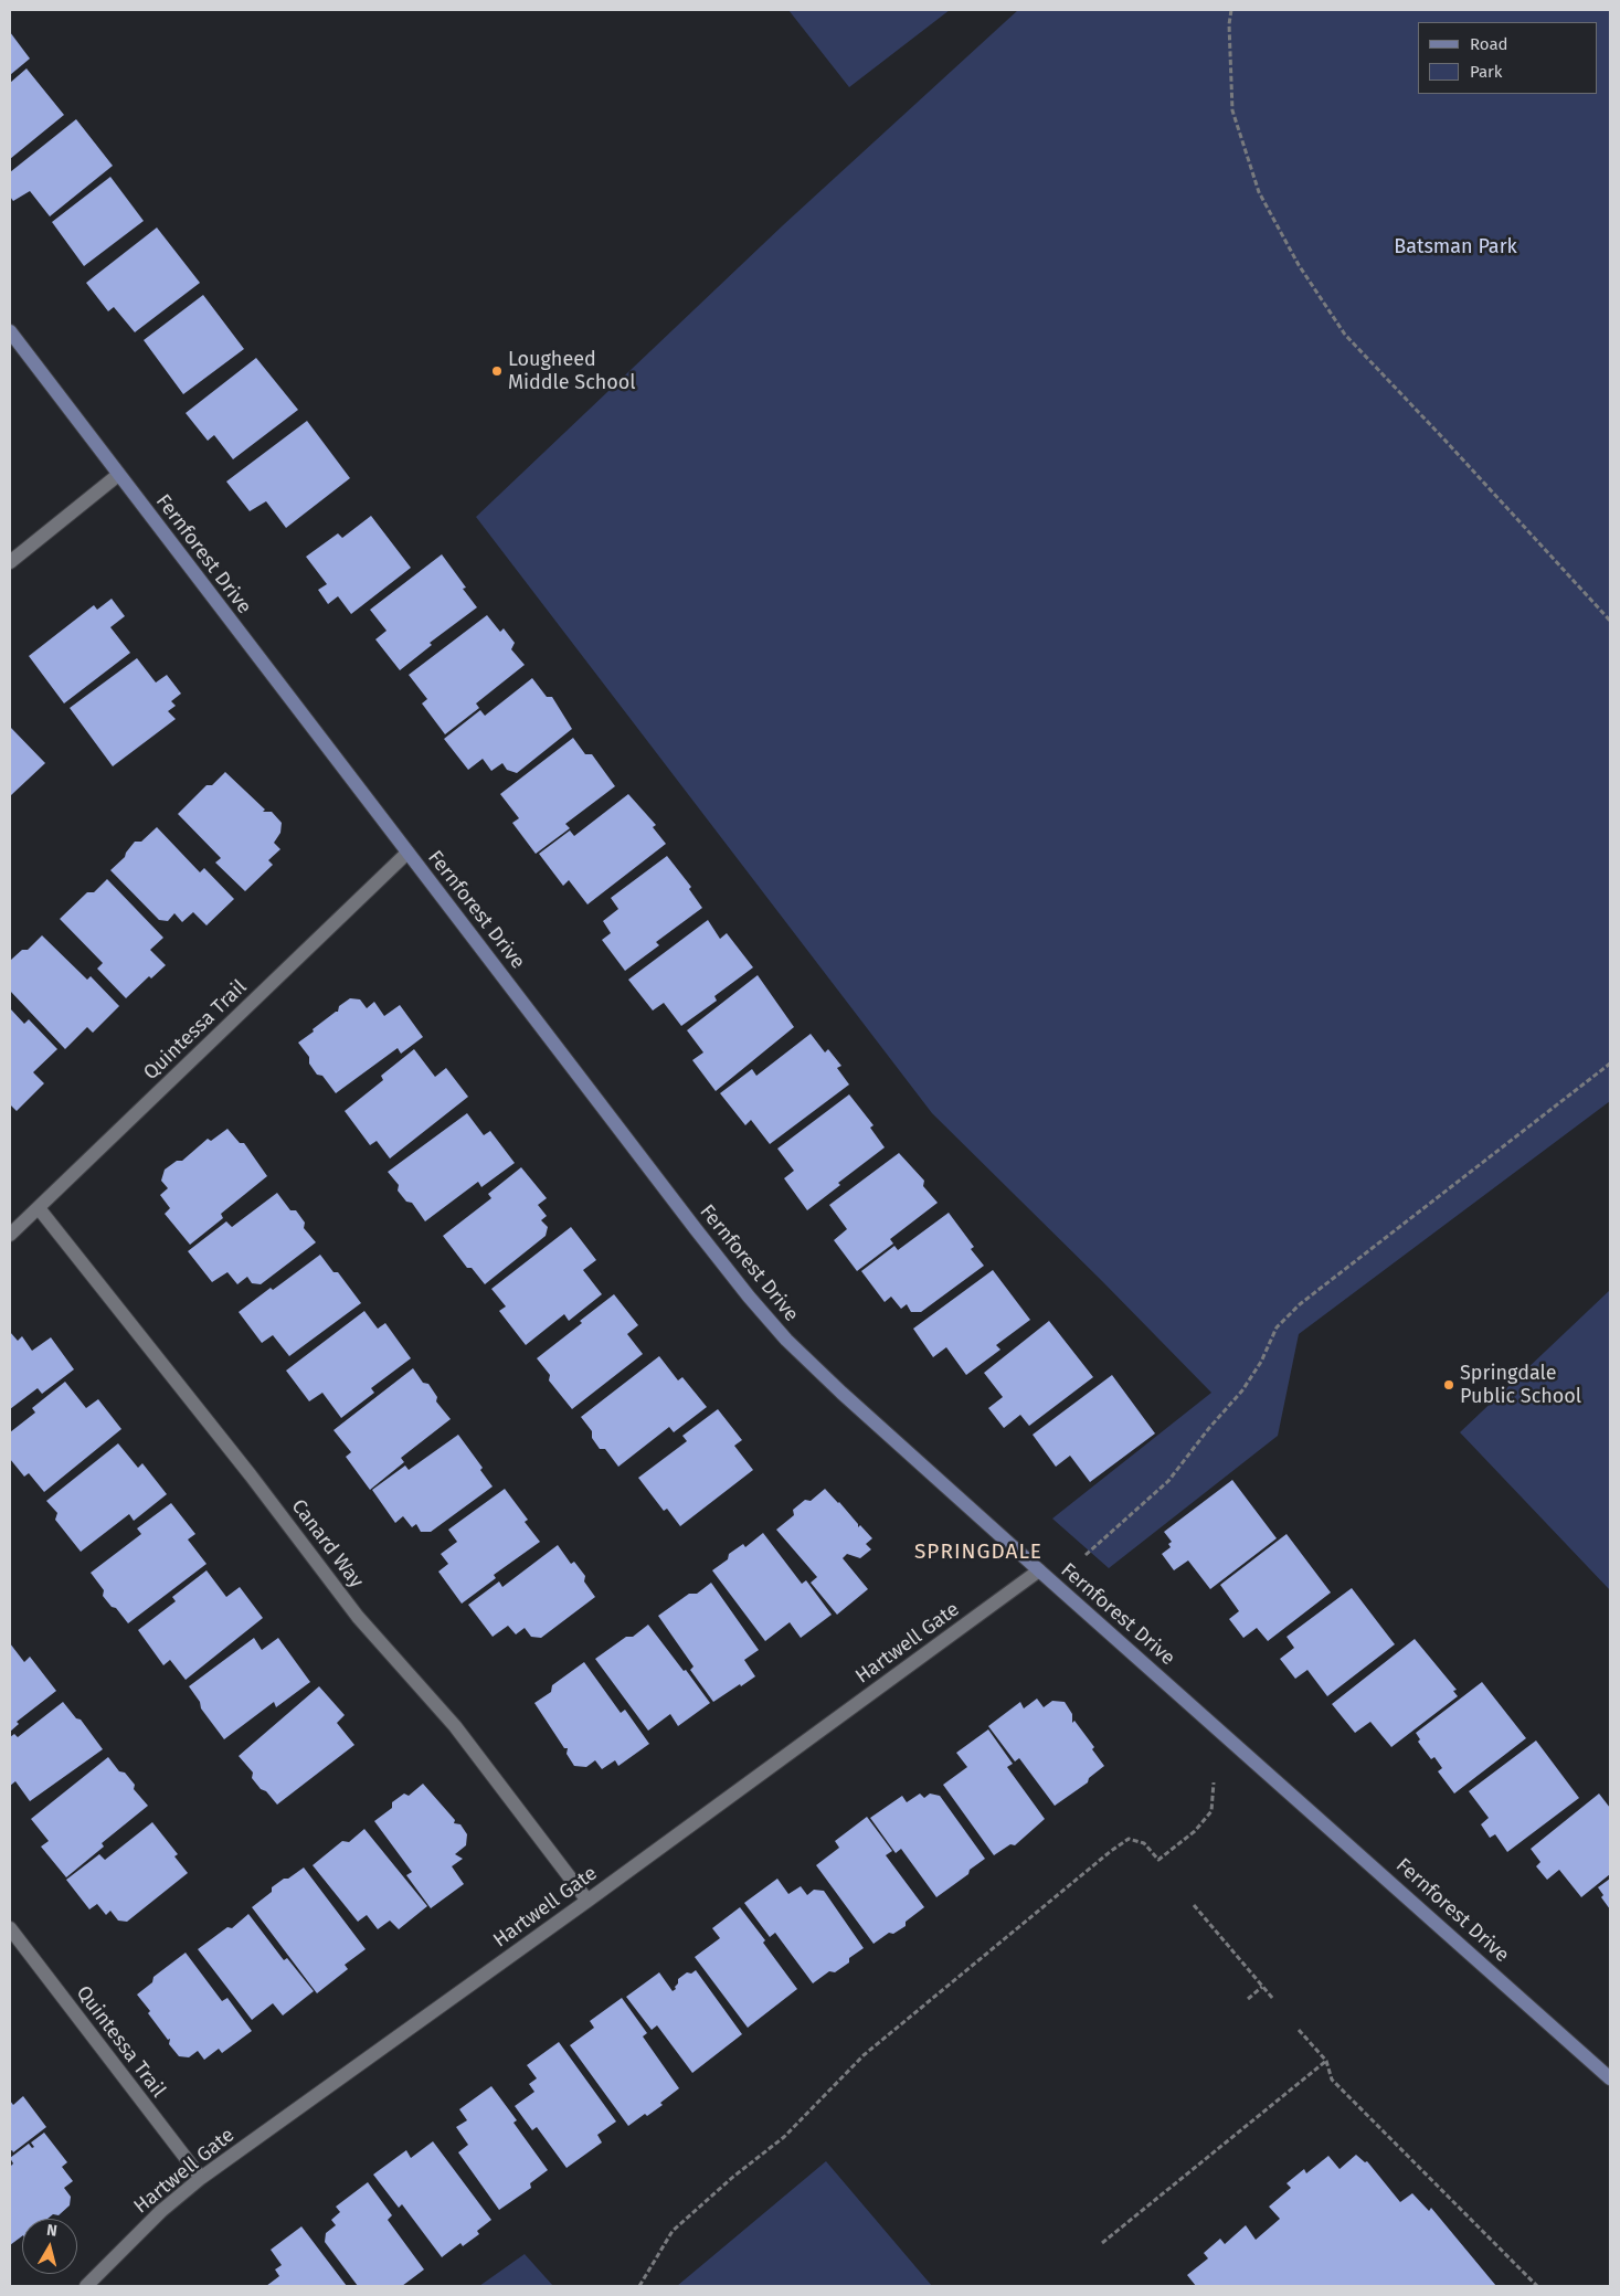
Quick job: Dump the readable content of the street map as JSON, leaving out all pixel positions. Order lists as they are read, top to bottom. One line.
{"streets":{"street":["Fernforest Drive","Quintessa Trail","Canard Way","Hartwell Gate"]},"crossings":[["Fernforest Drive","Quintessa Trail"],["Fernforest Drive","Hartwell Gate"],["Quintessa Trail","Canard Way"],["Quintessa Trail","Hartwell Gate"],["Canard Way","Hartwell Gate"]],"districts":["SPRINGDALE"],"parks":["Batsman Park"],"places":["Lougheed Middle School","Springdale Public School"],"legend":["Road","Park"],"north":"top"}
